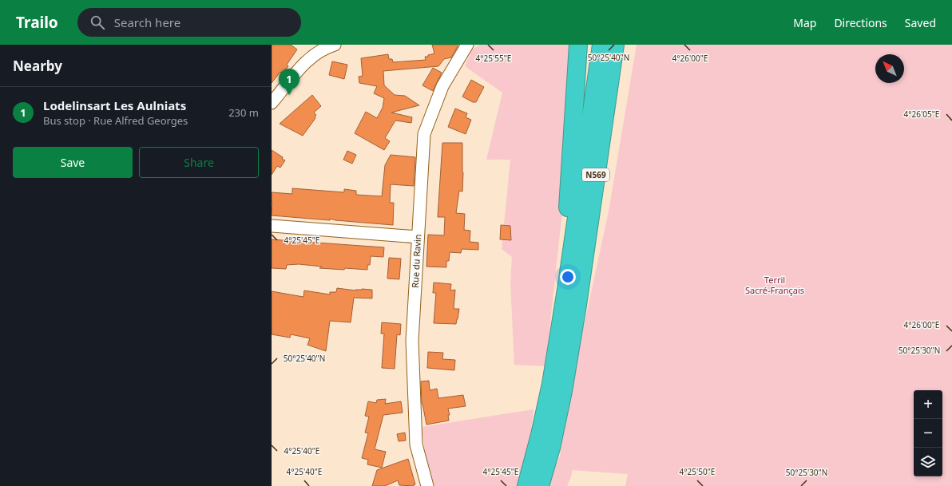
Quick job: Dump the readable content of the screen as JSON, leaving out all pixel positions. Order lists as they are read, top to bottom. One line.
{"streets":{"highway":["N569"],"street":["Rue du Ravin"]},"parks":["Terril Sacré-Français"],"north":"top left","page":{"header":"Trailo","search":"Search here","nav":["Map","Directions","Saved"],"heading":"Nearby","pins":"1","list":[{"mark":"1","name":"Lodelinsart Les Aulniats","note":"Bus stop · Rue Alfred Georges","value":"230 m"}],"buttons":["Save","Share"],"map_buttons":["+","−"]},"coordinates":["50°25'40\"N","4°25'55\"E","4°26'00\"E","4°26'05\"E","4°25'45\"E","50°25'30\"N","4°25'40\"E","4°25'50\"E"]}
